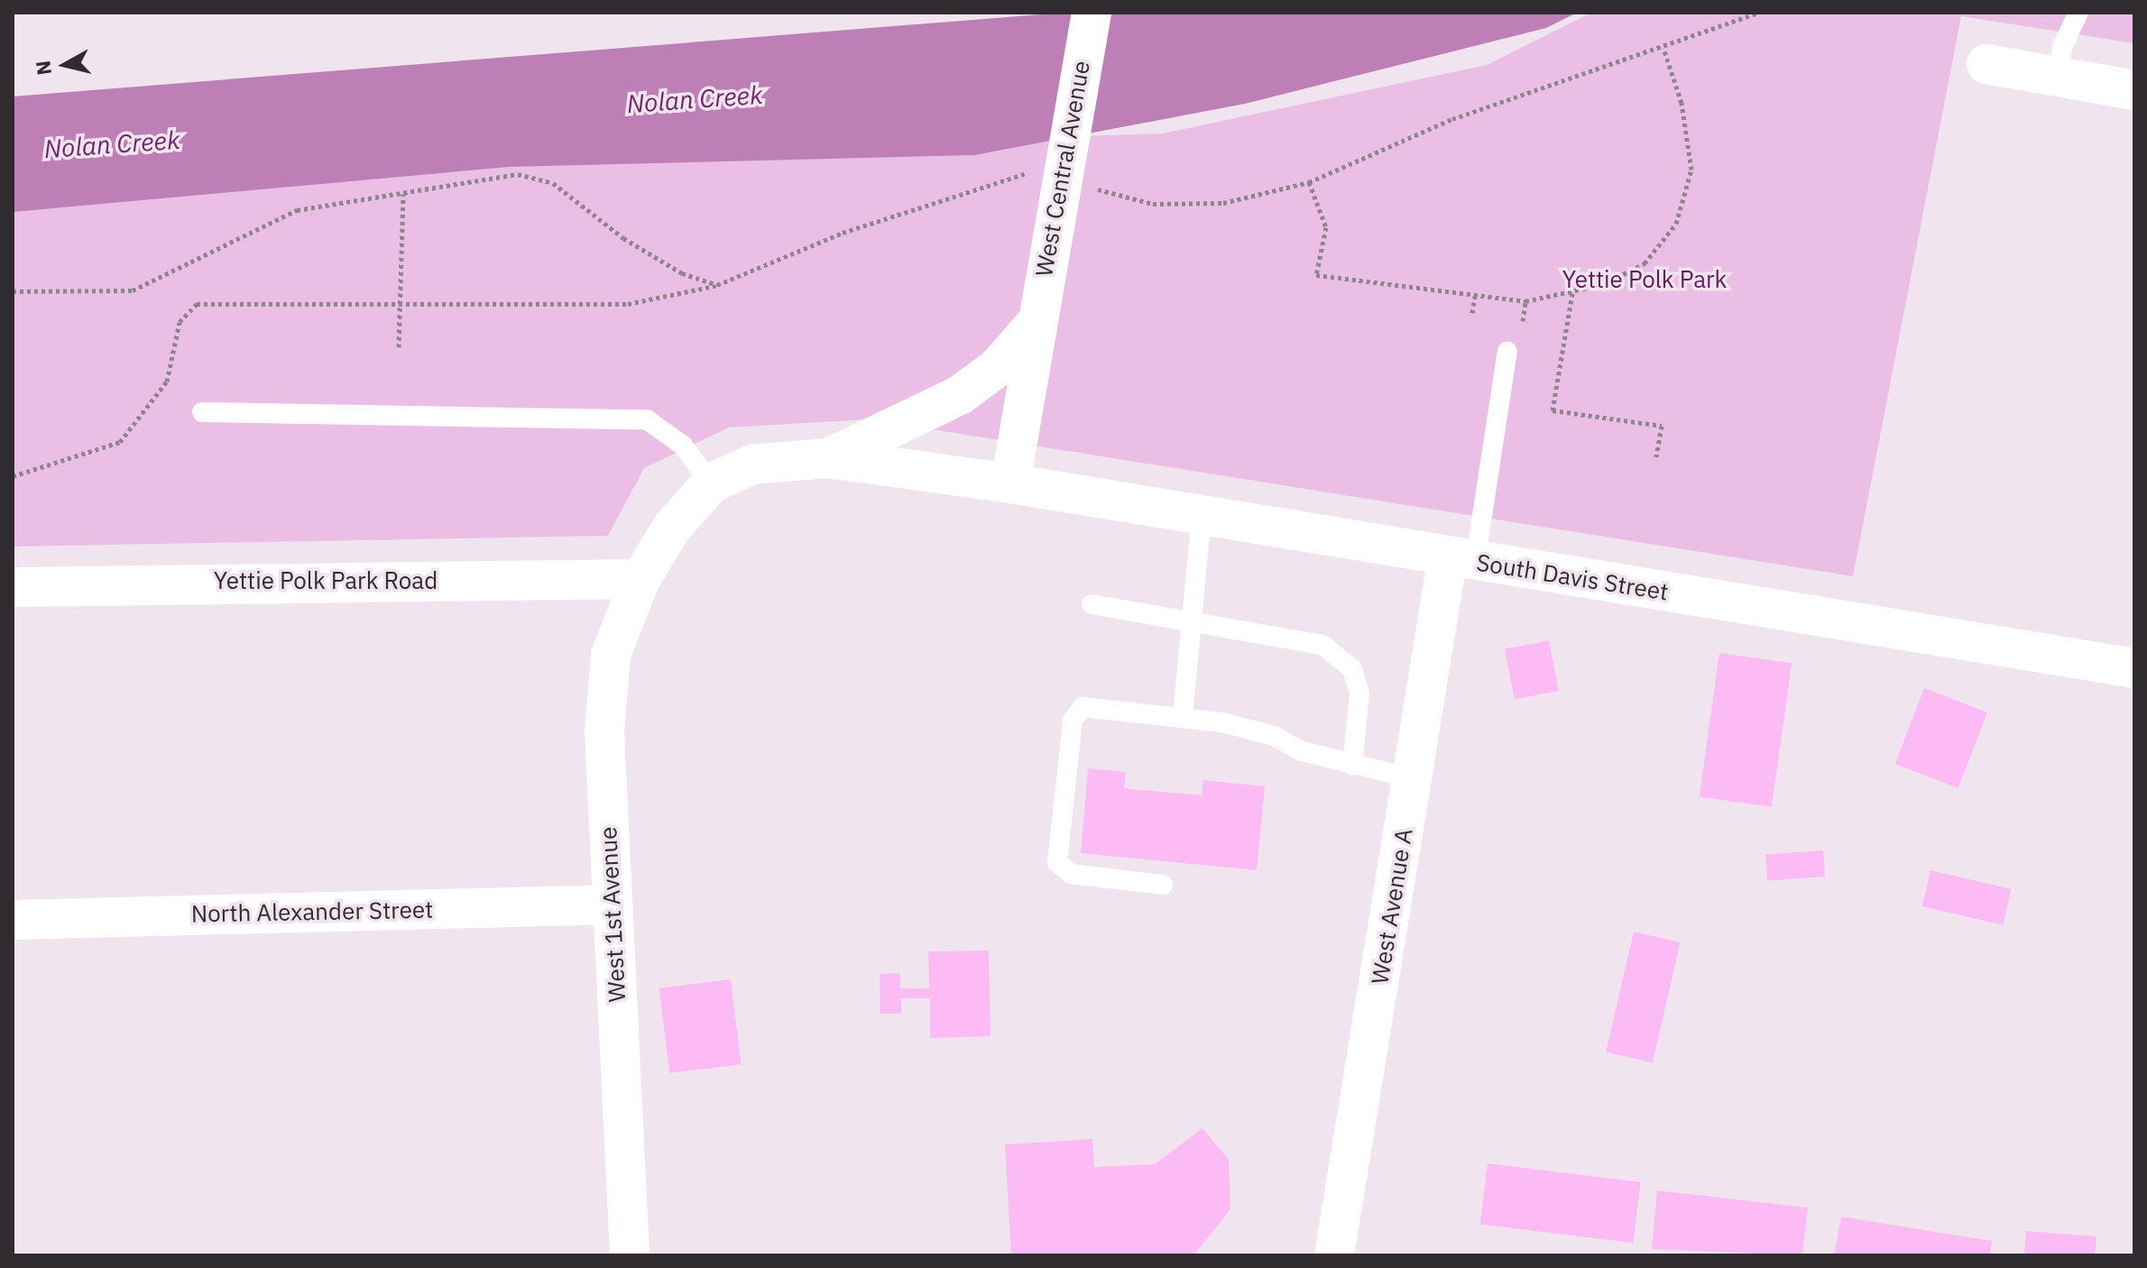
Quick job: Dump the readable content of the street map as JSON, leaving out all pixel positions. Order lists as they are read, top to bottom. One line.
{"streets":{"street":["West Central Avenue","South Davis Street","Yettie Polk Park Road","West Avenue A","North Alexander Street","West 1st Avenue"]},"crossings":[["West Central Avenue","South Davis Street"],["South Davis Street","West Avenue A"],["Yettie Polk Park Road","West 1st Avenue"],["North Alexander Street","West 1st Avenue"]],"water":["Nolan Creek"],"parks":["Yettie Polk Park"],"north":"left"}
